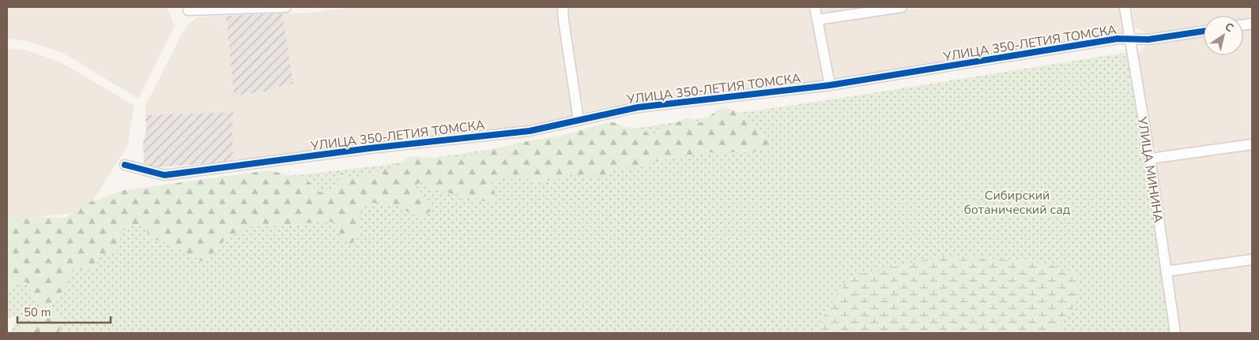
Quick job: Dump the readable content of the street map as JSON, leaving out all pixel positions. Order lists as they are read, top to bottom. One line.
{"streets":{"street":["УЛИЦА 350-ЛЕТИЯ ТОМСКА","УЛИЦА МИНИНА"]},"crossings":[["УЛИЦА 350-ЛЕТИЯ ТОМСКА","УЛИЦА МИНИНА"]],"parks":["Сибирский ботанический сад"],"scale_bar":"50 m","north":"top right"}
